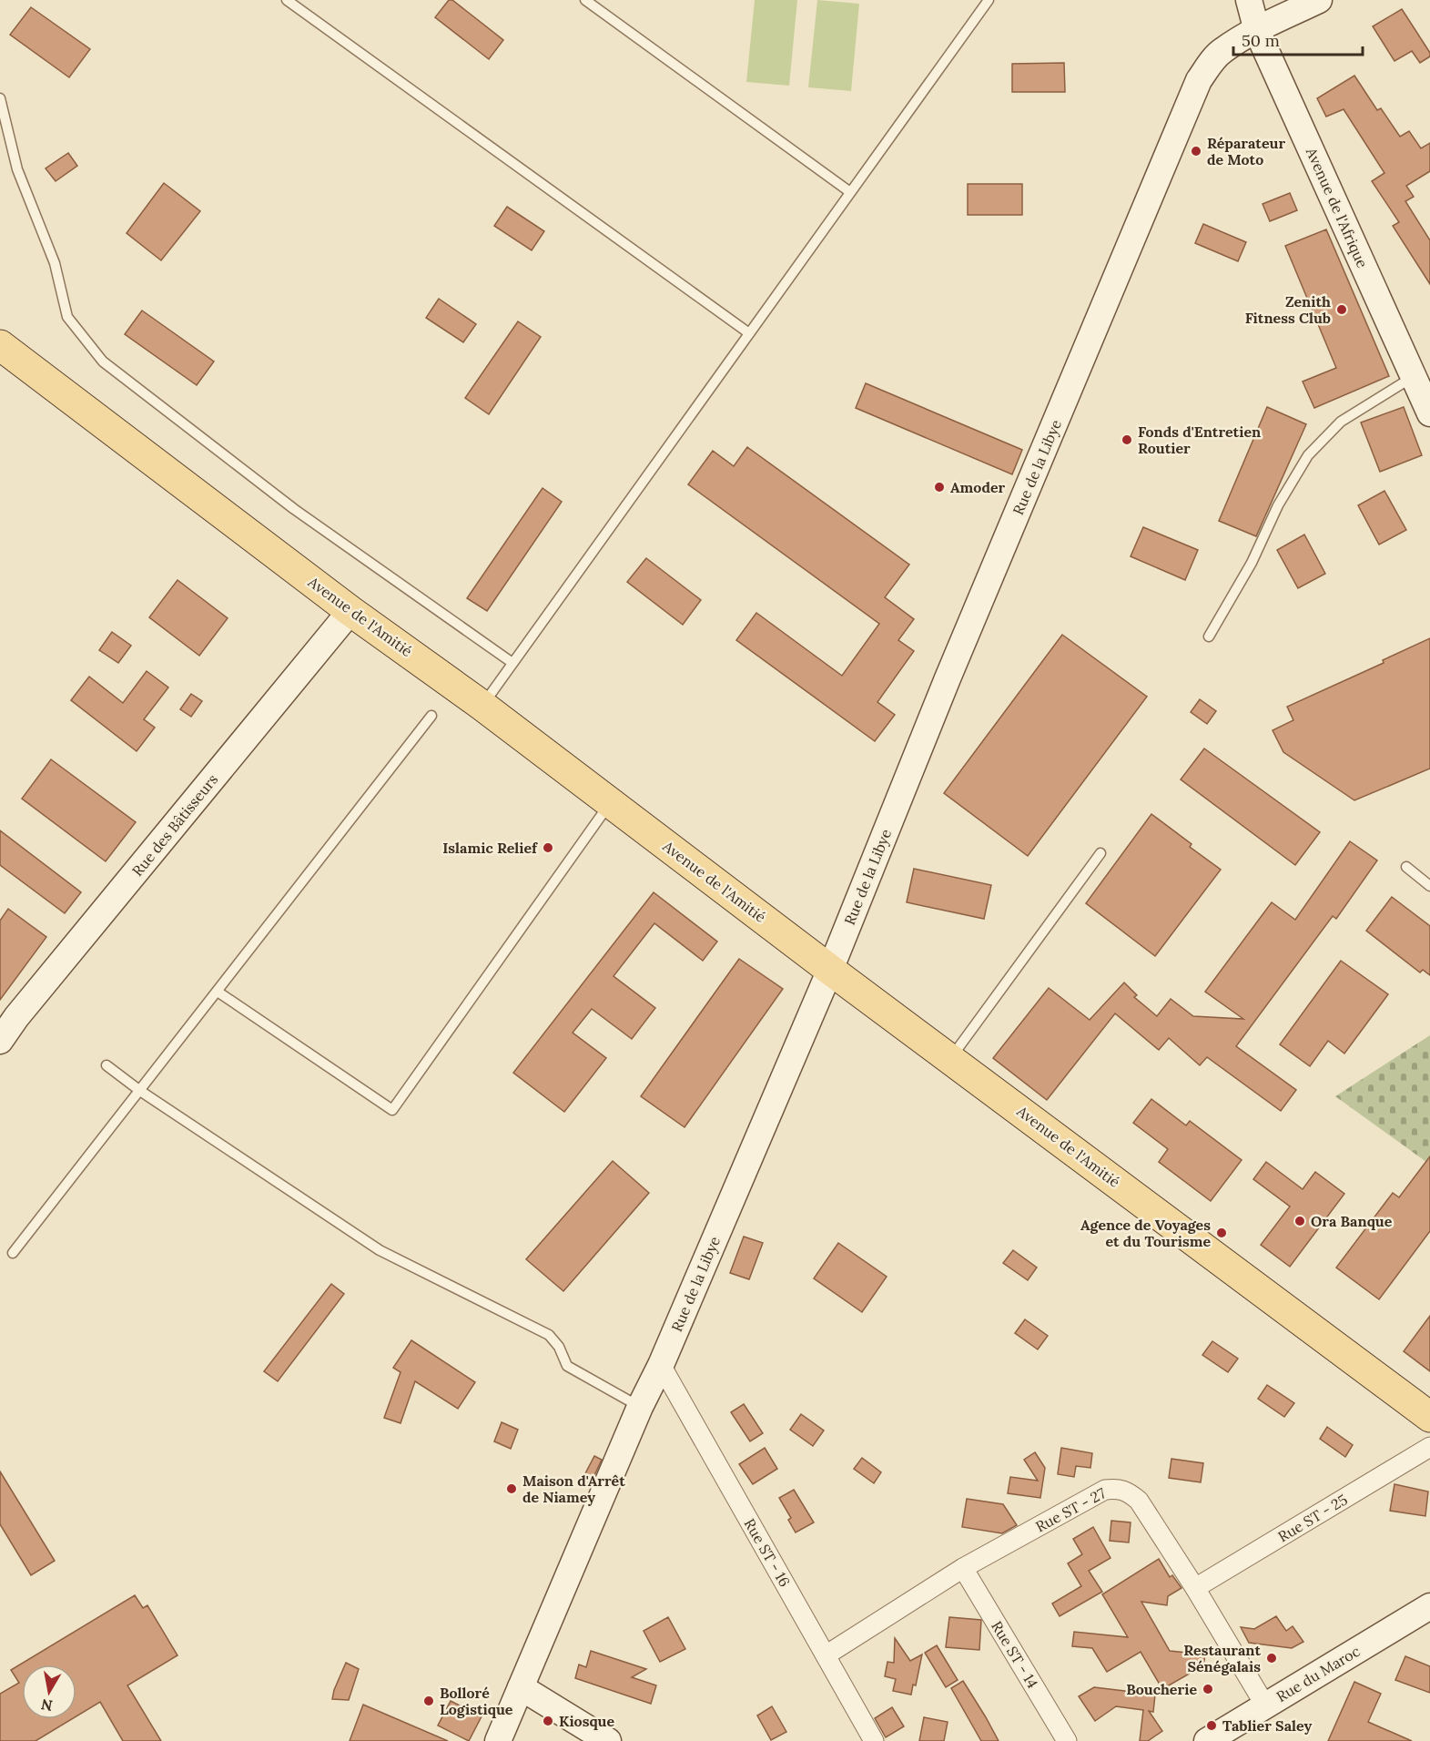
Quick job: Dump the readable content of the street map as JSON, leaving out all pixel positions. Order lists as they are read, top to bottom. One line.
{"streets":{"main road":["Avenue de l'Amitié"],"street":["Avenue de l'Afrique","Rue de la Libye","Rue des Bâtisseurs","Rue ST - 27","Rue ST - 25","Rue ST - 16","Rue ST - 14","Rue du Maroc"]},"crossings":[["Avenue de l'Afrique","Rue de la Libye"],["Rue de la Libye","Avenue de l'Amitié"],["Rue de la Libye","Rue ST - 16"],["Avenue de l'Amitié","Rue des Bâtisseurs"],["Rue ST - 27","Rue ST - 25"],["Rue ST - 27","Rue ST - 16"],["Rue ST - 27","Rue ST - 14"],["Rue ST - 27","Rue du Maroc"]],"places":["Réparateur de Moto","Zenith Fitness Club","Fonds d'Entretien Routier","Amoder","Islamic Relief","Ora Banque","Agence de Voyages et du Tourisme","Maison d'Arrêt de Niamey","Restaurant Sénégalais","Boucherie","Bolloré Logistique","Kiosque","Tablier Saley"],"scale_bar":"50 m","north":"bottom"}
